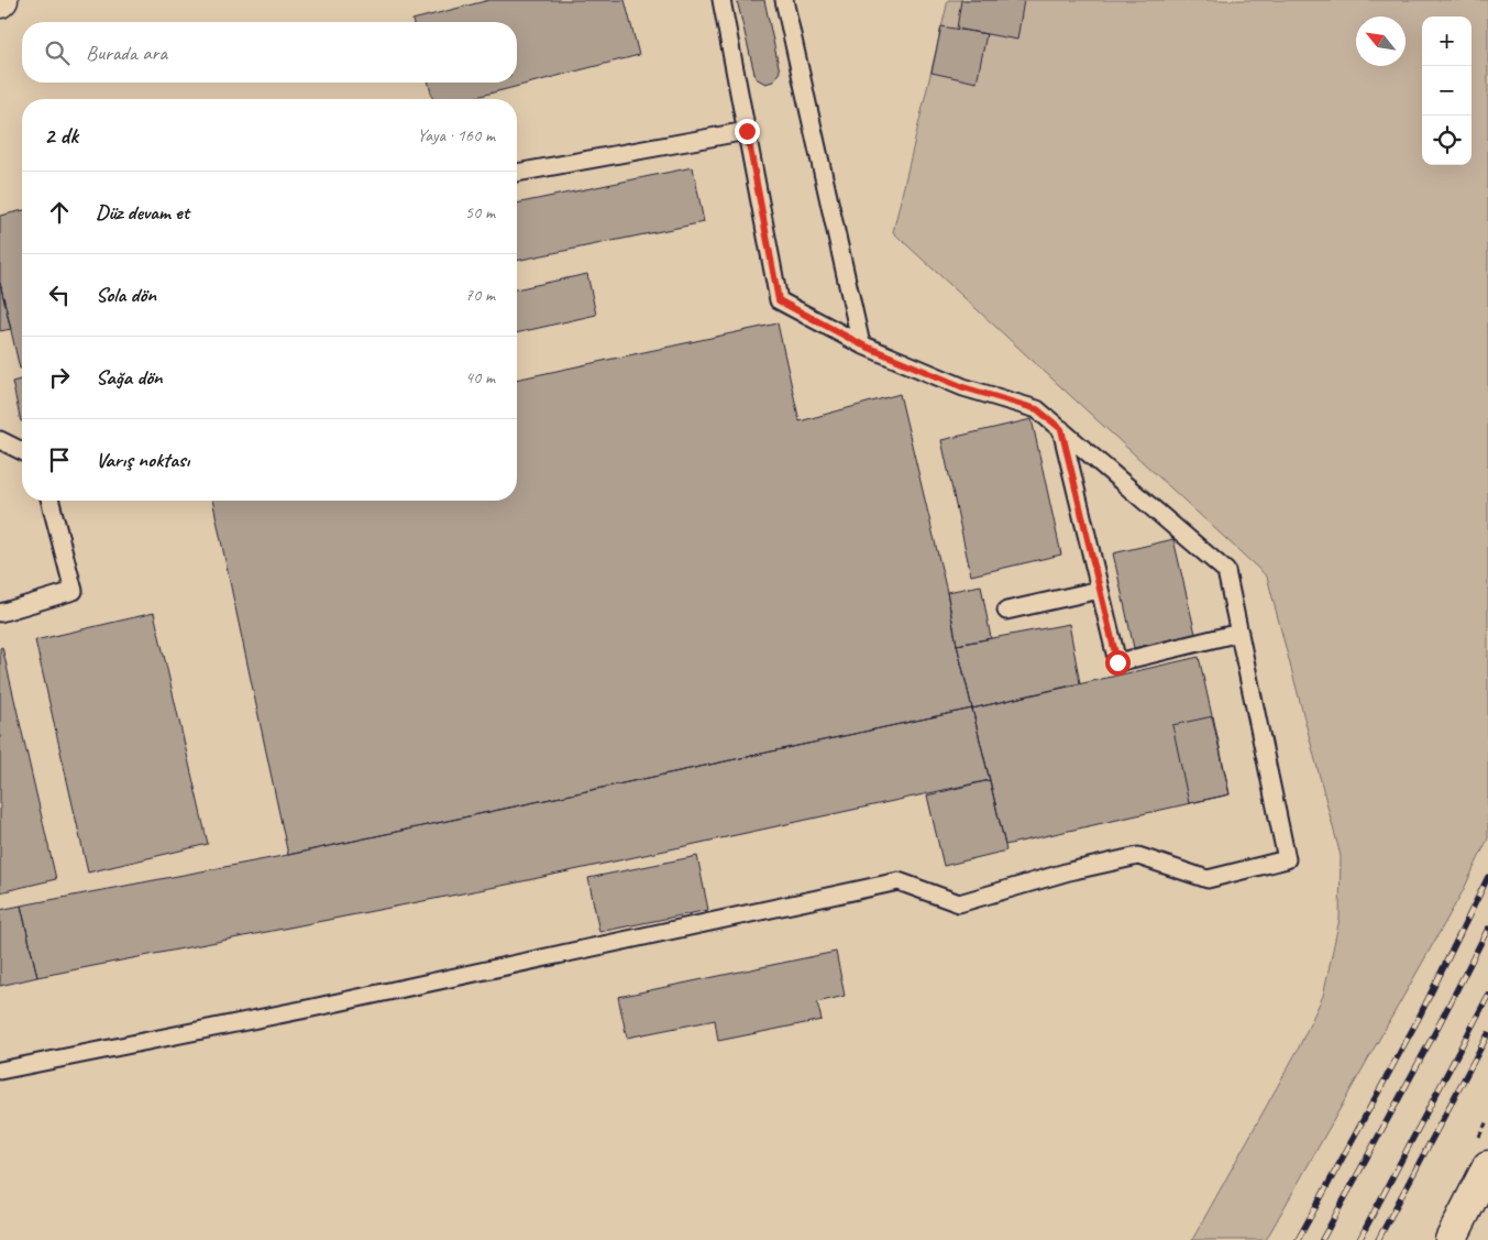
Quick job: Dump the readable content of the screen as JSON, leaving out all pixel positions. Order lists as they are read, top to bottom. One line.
{"north":"top left","page":{"map_buttons":["+","−"],"search":"Burada ara","heading":["2 dk","Yaya · 160 m"],"list":[["Düz devam et","50 m"],["Sola dön","70 m"],["Sağa dön","40 m"],"Varış noktası"]}}
